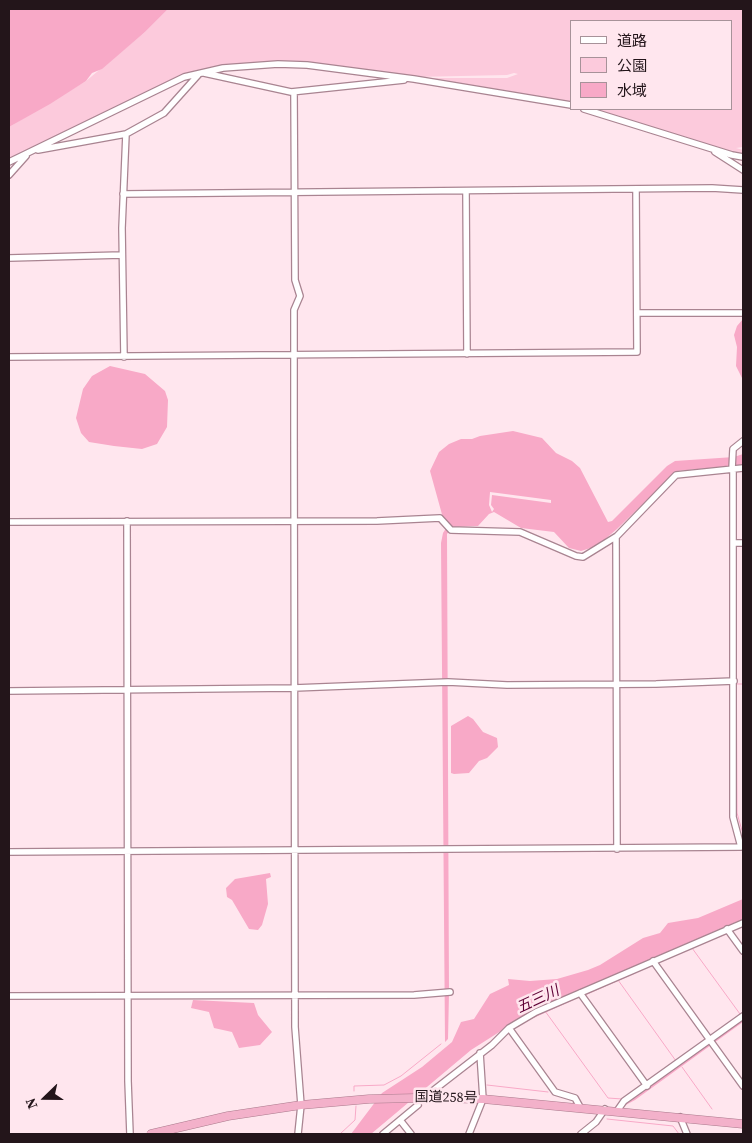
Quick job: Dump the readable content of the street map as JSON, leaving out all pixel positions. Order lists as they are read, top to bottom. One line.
{"streets":{"highway":["国道258号"]},"water":["五三川"],"legend":["道路","公園","水域"],"north":"left"}
